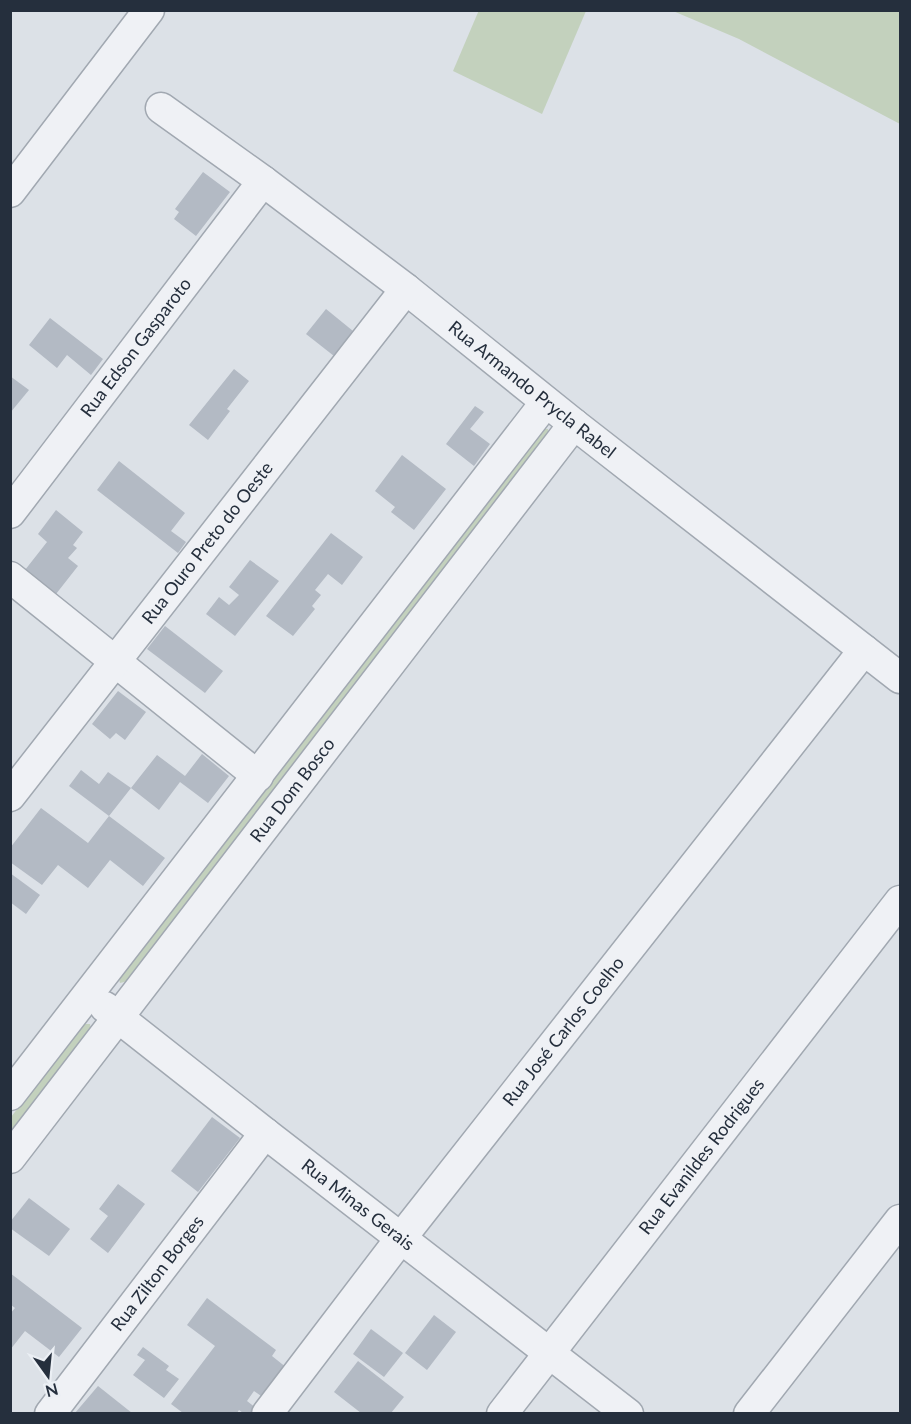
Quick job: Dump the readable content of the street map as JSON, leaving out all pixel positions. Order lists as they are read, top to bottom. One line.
{"streets":{"street":["Rua Edson Gasparoto","Rua Armando Prycla Rabel","Rua Ouro Preto do Oeste","Rua Dom Bosco","Rua José Carlos Coelho","Rua Evanildes Rodrigues","Rua Minas Gerais","Rua Zilton Borges"]},"crossings":[["Rua Edson Gasparoto","Rua Armando Prycla Rabel"],["Rua Armando Prycla Rabel","Rua Ouro Preto do Oeste"],["Rua Armando Prycla Rabel","Rua Dom Bosco"],["Rua Armando Prycla Rabel","Rua José Carlos Coelho"],["Rua Dom Bosco","Rua Minas Gerais"],["Rua José Carlos Coelho","Rua Minas Gerais"],["Rua Evanildes Rodrigues","Rua Minas Gerais"],["Rua Minas Gerais","Rua Zilton Borges"]],"north":"bottom"}
